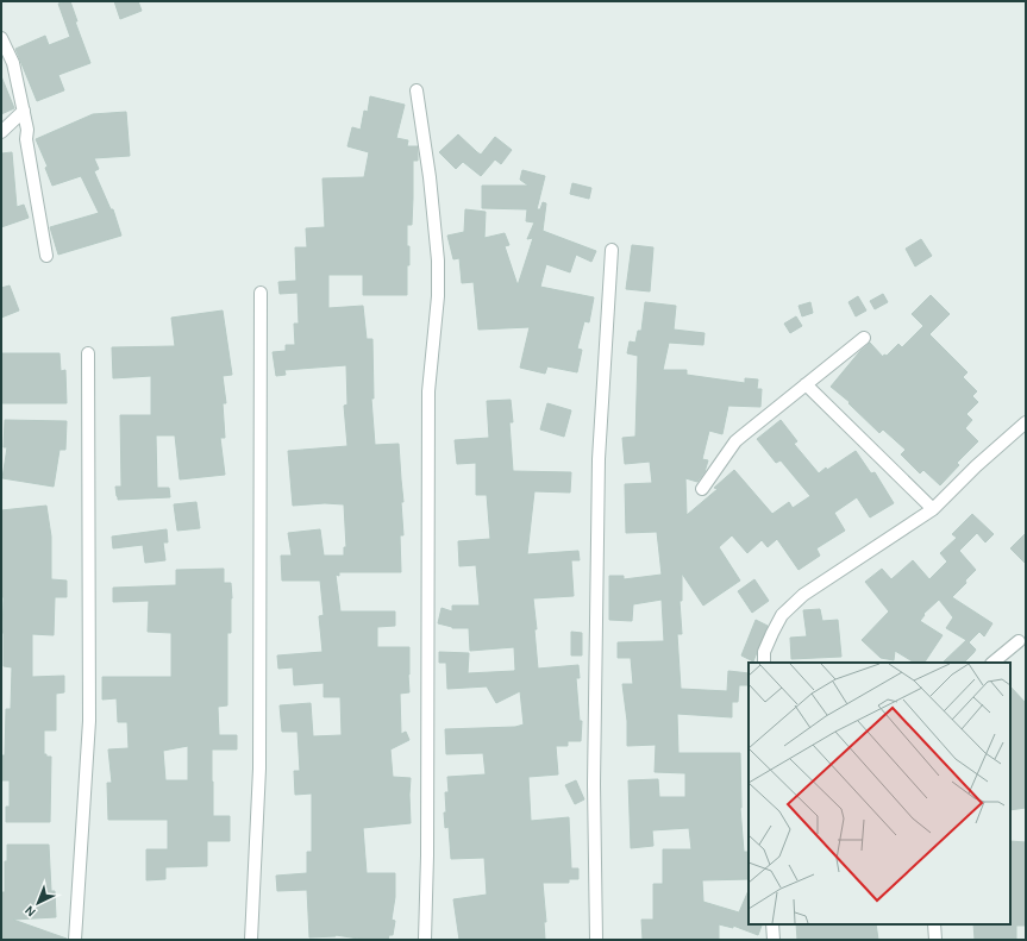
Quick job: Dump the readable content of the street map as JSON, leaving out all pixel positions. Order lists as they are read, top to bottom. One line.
{"north":"bottom left"}
